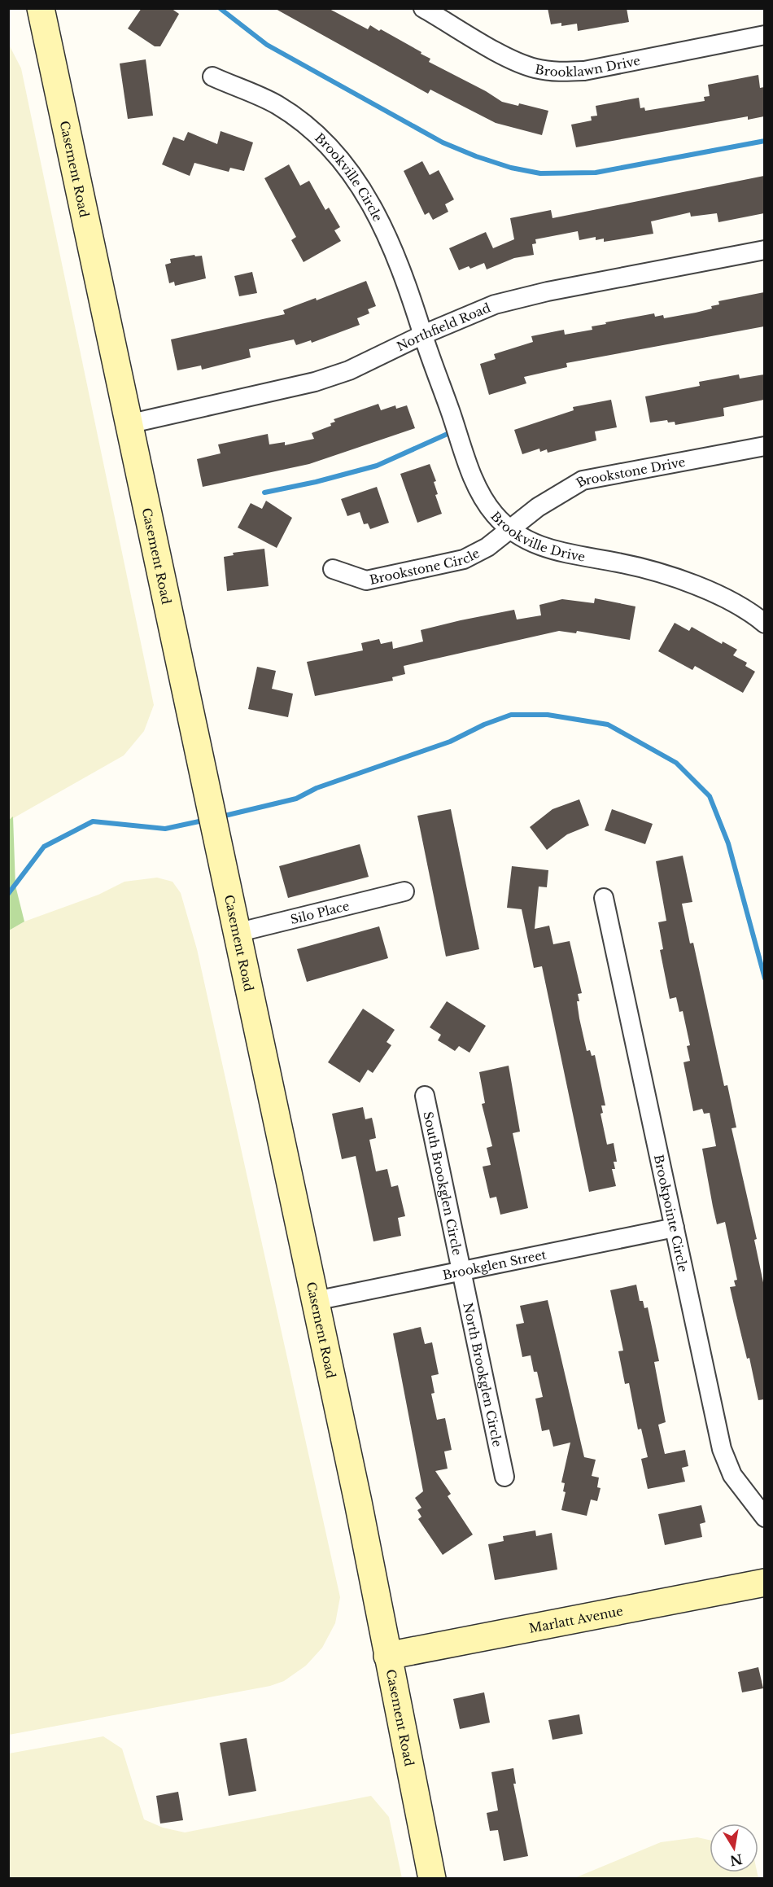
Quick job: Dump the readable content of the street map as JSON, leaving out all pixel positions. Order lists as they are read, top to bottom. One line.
{"streets":{"street":["Brooklawn Drive","Casement Road","Brookville Circle","Northfield Road","Brookstone Drive","Brookville Drive","Brookstone Circle","Silo Place","South Brookglen Circle","Brookpointe Circle","Brookglen Street","North Brookglen Circle","Marlatt Avenue"]},"crossings":[["Casement Road","Northfield Road"],["Casement Road","Silo Place"],["Casement Road","Brookglen Street"],["Casement Road","Marlatt Avenue"],["Brookville Circle","Northfield Road"],["Brookville Circle","Brookville Drive"],["Northfield Road","Brookville Drive"],["Brookstone Drive","Brookville Drive"],["Brookstone Drive","Brookstone Circle"],["Brookville Drive","Brookstone Circle"],["South Brookglen Circle","Brookglen Street"],["South Brookglen Circle","North Brookglen Circle"],["Brookpointe Circle","Brookglen Street"],["Brookglen Street","North Brookglen Circle"]],"north":"bottom"}
